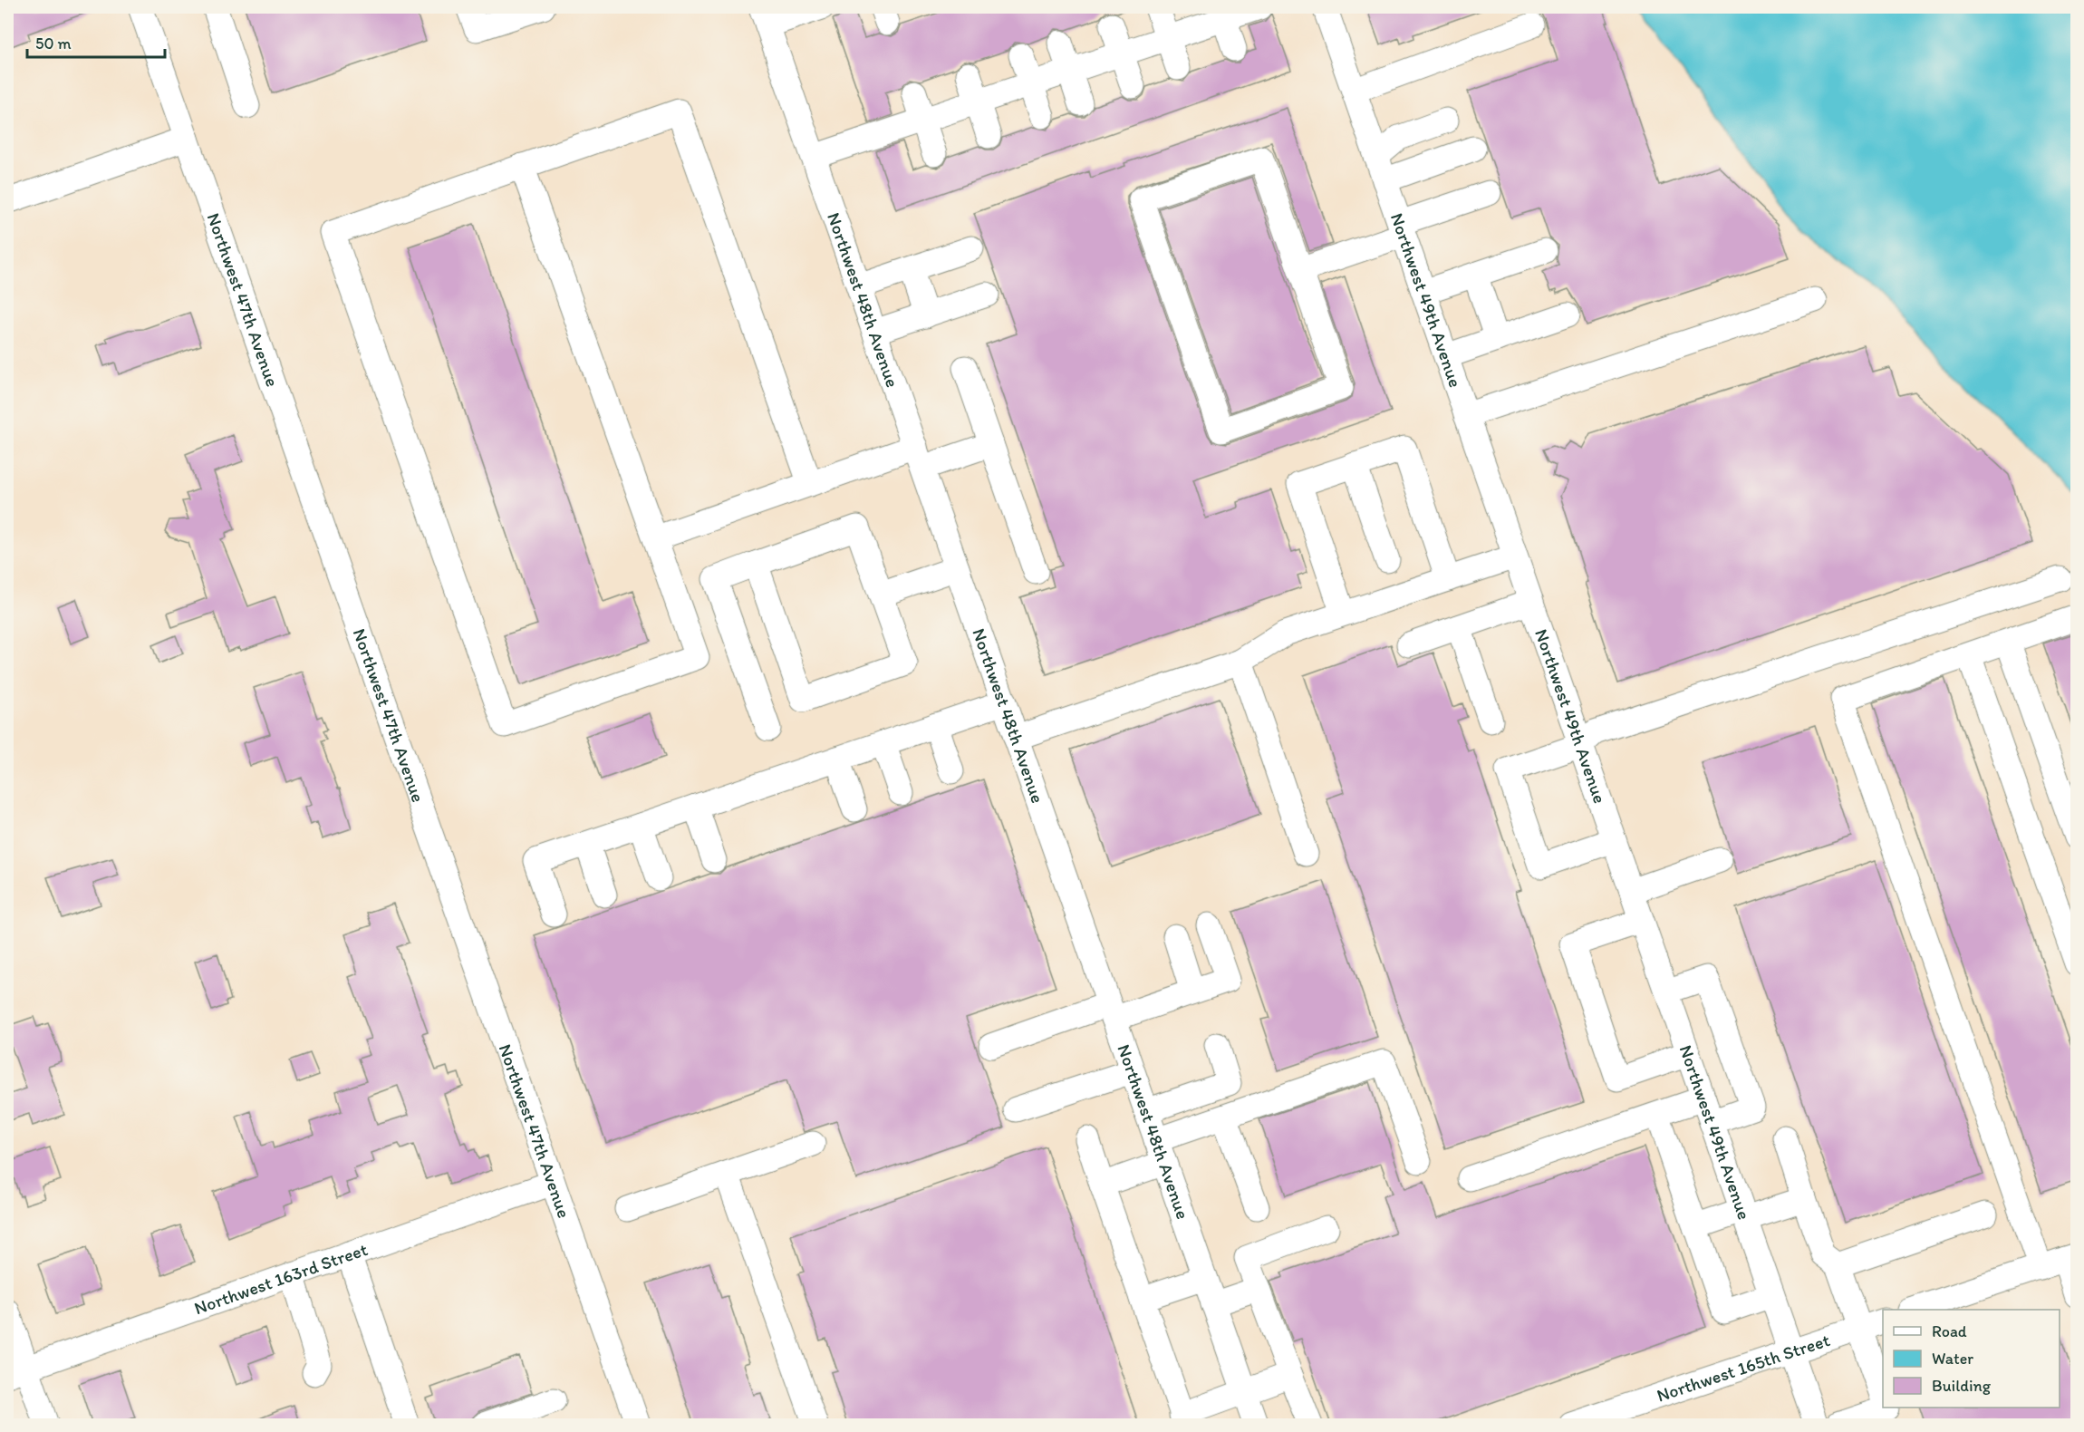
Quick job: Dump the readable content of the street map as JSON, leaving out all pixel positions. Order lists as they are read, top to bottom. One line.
{"streets":{"street":["Northwest 47th Avenue","Northwest 48th Avenue","Northwest 49th Avenue","Northwest 163rd Street","Northwest 165th Street"]},"crossings":[["Northwest 47th Avenue","Northwest 163rd Street"],["Northwest 49th Avenue","Northwest 165th Street"]],"legend":["Road","Water","Building"],"scale_bar":"50 m"}
